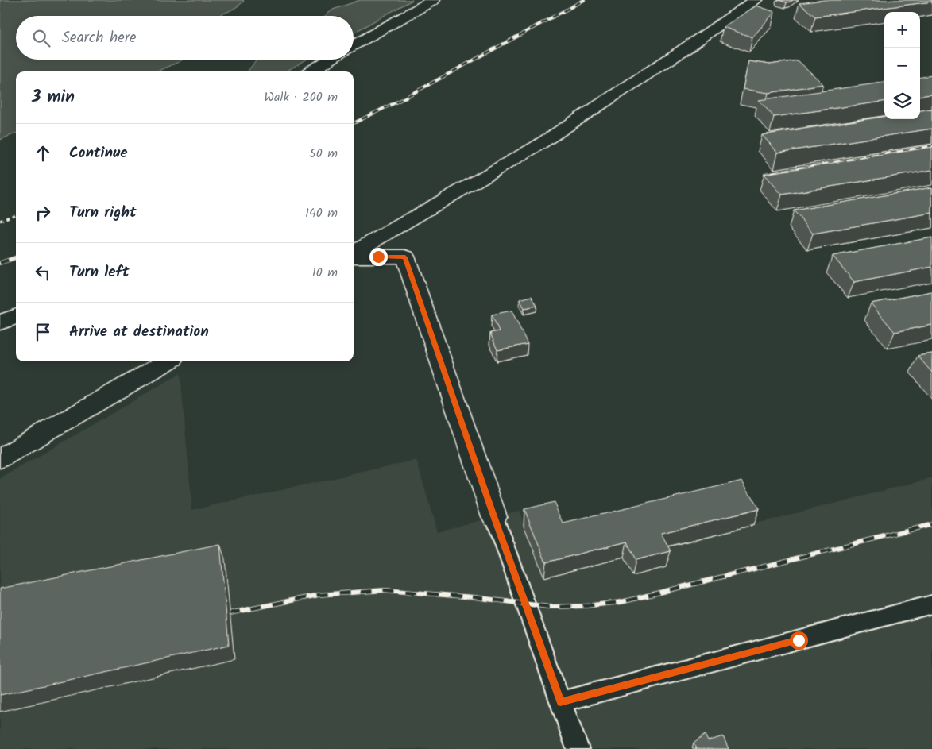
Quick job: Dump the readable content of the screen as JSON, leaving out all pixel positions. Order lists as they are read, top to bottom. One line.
{"page":{"map_buttons":["+","−"],"search":"Search here","heading":["3 min","Walk · 200 m"],"list":[["Continue","50 m"],["Turn right","140 m"],["Turn left","10 m"],"Arrive at destination"]}}
